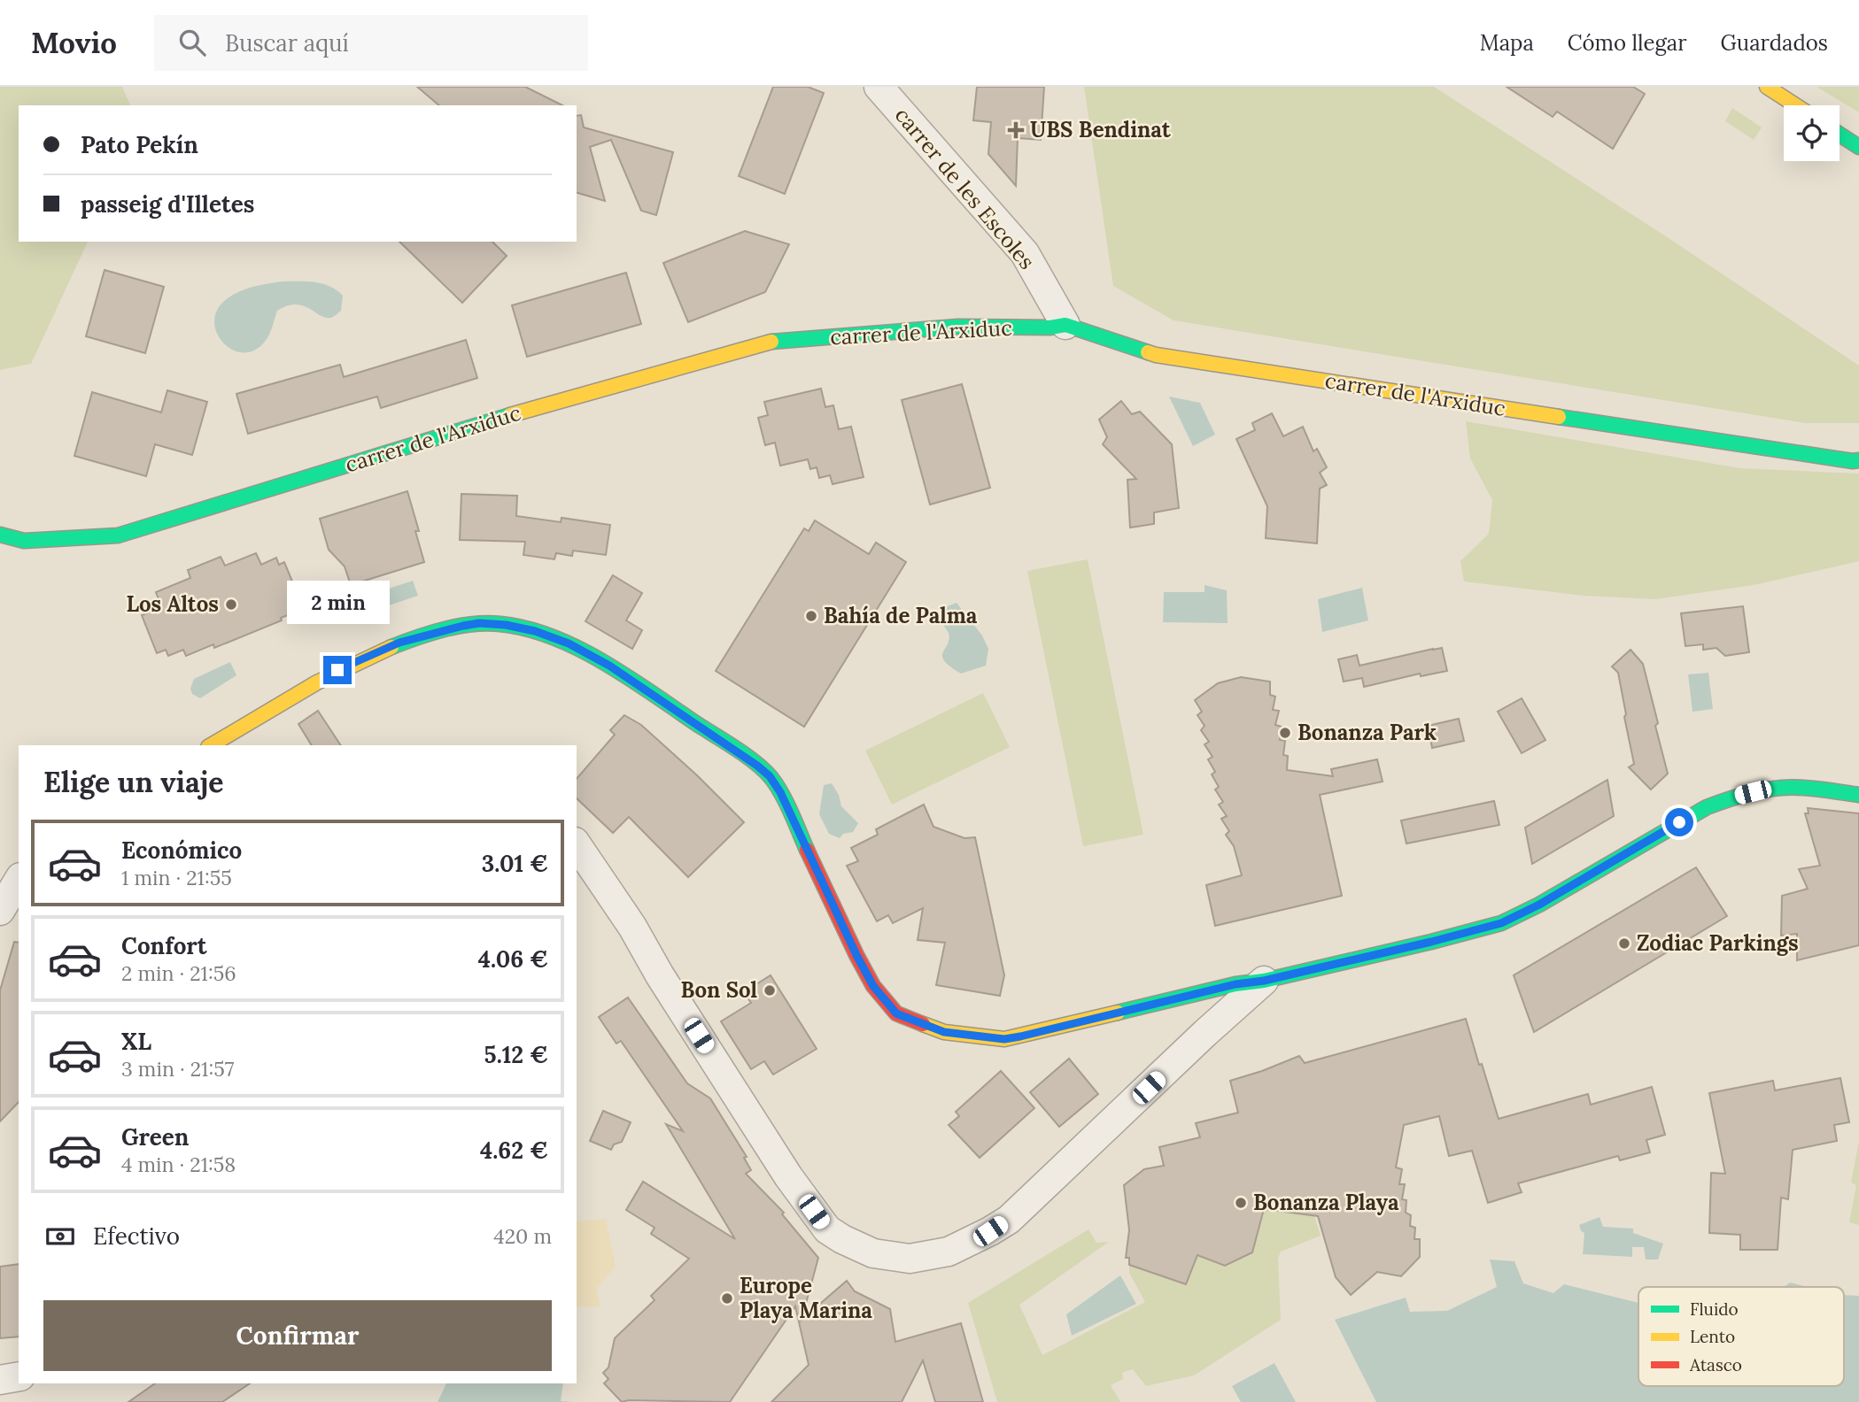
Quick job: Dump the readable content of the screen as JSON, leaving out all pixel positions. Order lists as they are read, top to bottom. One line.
{"streets":{"street":["carrer de les Escoles","carrer de l'Arxiduc"]},"crossings":[["carrer de les Escoles","carrer de l'Arxiduc"]],"places":{"health":["UBS Bendinat"],"other":["Los Altos","Bahía de Palma","Bonanza Park","Zodiac Parkings","Bon Sol","Bonanza Playa","Europe Playa Marina"]},"legend":["Fluido","Lento","Atasco"],"page":{"header":"Movio","search":"Buscar aquí","nav":["Mapa","Cómo llegar","Guardados"],"banner":["Pato Pekín","passeig d'Illetes"],"bubble":"2 min","heading":"Elige un viaje","list":[{"name":"Económico","note":"1 min · 21:55","value":"3.01 €"},{"name":"Confort","note":"2 min · 21:56","value":"4.06 €"},{"name":"XL","note":"3 min · 21:57","value":"5.12 €"},{"name":"Green","note":"4 min · 21:58","value":"4.62 €"}],"pay":["Efectivo","420 m"],"buttons":"Confirmar"}}
